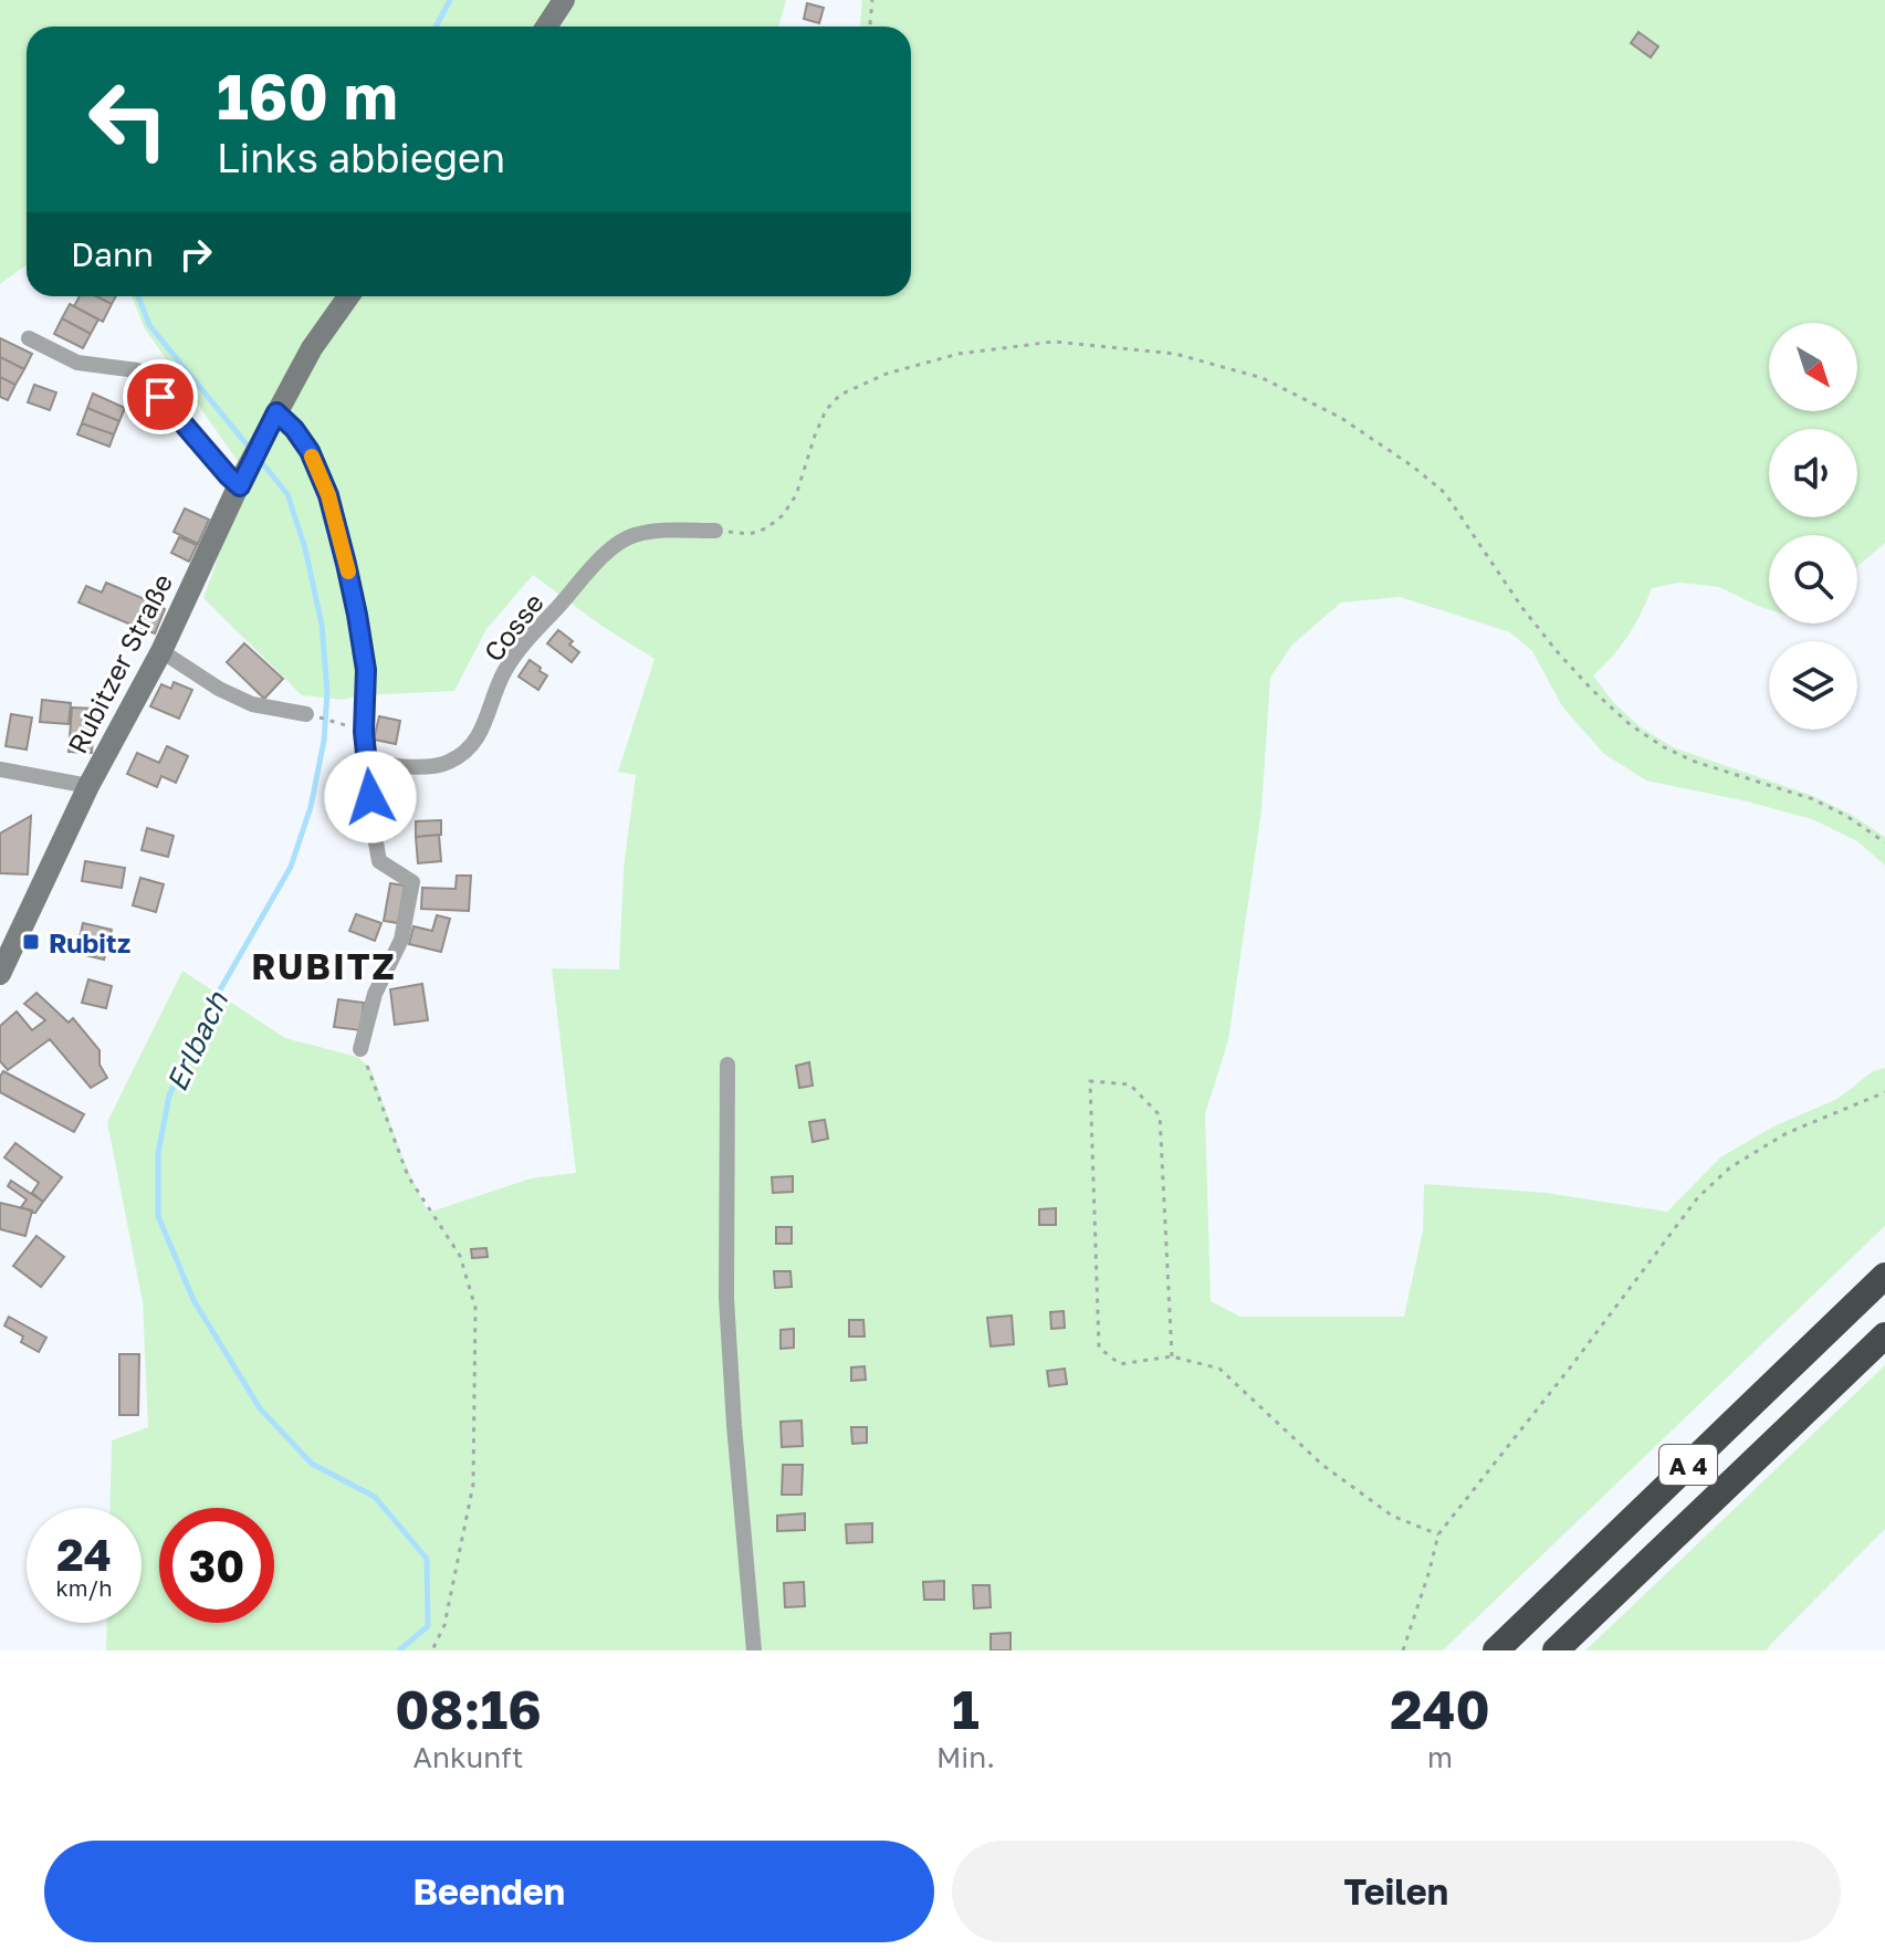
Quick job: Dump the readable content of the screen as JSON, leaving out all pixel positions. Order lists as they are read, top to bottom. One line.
{"streets":{"highway":["A 4"],"main road":["Rubitzer Straße"],"street":["Cosse"]},"districts":["RUBITZ"],"water":["Erlbach"],"places":{"transit":["Rubitz"]},"north":"bottom right","page":{"turn":["160 m","Links abbiegen"],"then":"Dann","speed":"24 km/h","limit":"30","eta":["08:16","Ankunft","1","Min.","240","m"],"buttons":["Beenden","Teilen"]}}
